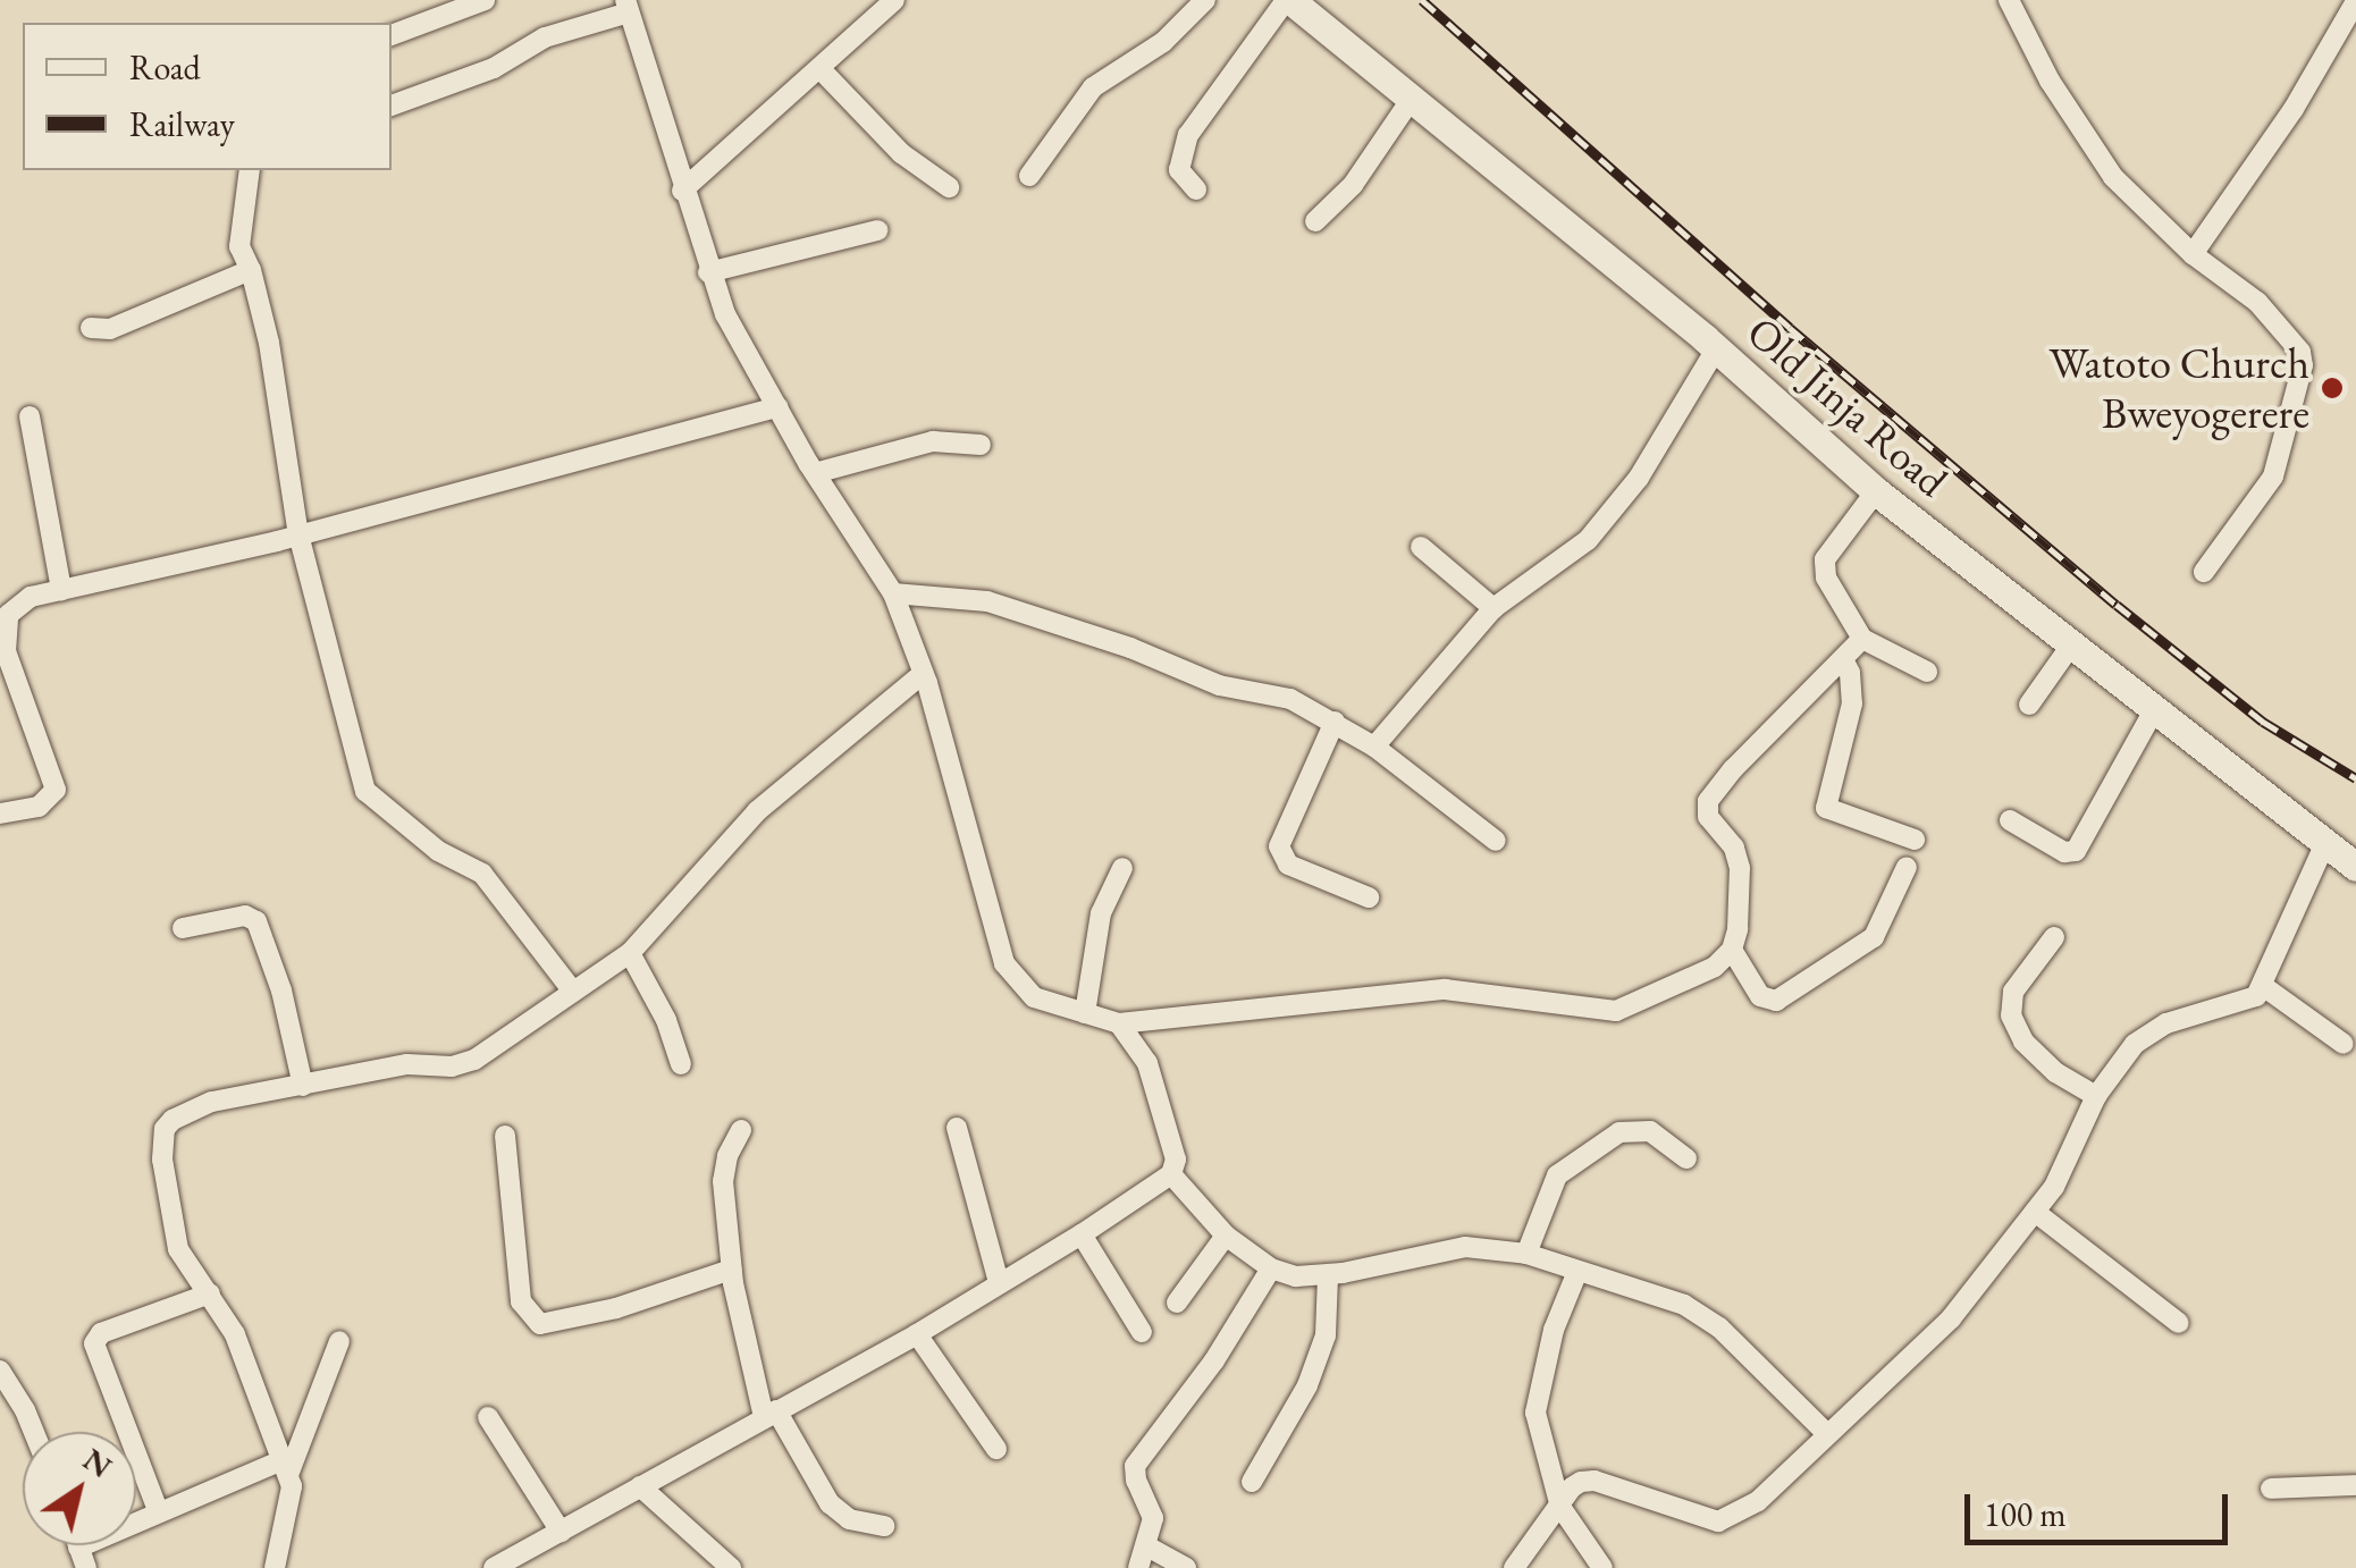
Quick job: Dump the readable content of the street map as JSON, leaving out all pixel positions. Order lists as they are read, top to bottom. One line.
{"streets":{"main road":["Old Jinja Road"]},"places":["Watoto Church Bweyogerere"],"legend":["Road","Railway"],"scale_bar":"100 m","north":"top right"}
